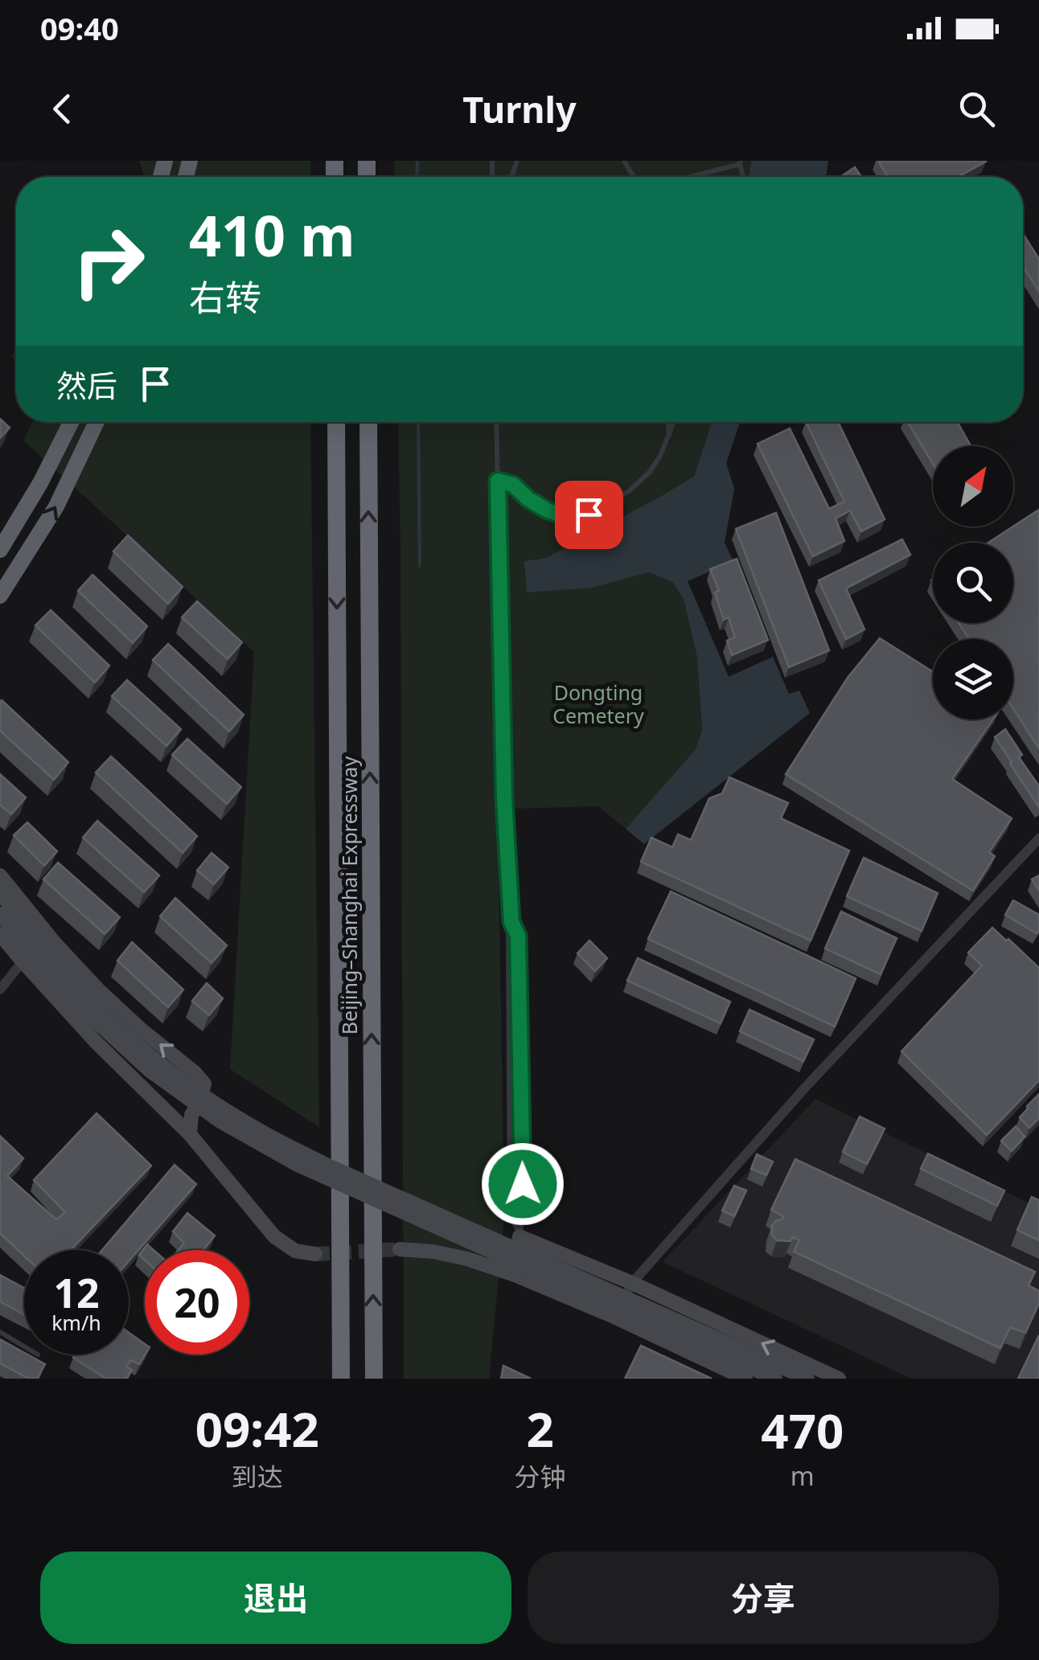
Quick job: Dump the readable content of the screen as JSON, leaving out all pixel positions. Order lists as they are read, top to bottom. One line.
{"streets":{"highway":["Beijing–Shanghai Expressway"]},"parks":["Dongting Cemetery"],"north":"top right","page":{"status":"09:40","header":"Turnly","turn":["410 m","右转"],"then":"然后","speed":"12 km/h","limit":"20","eta":["09:42","到达","2","分钟","470","m"],"buttons":["退出","分享"]}}
